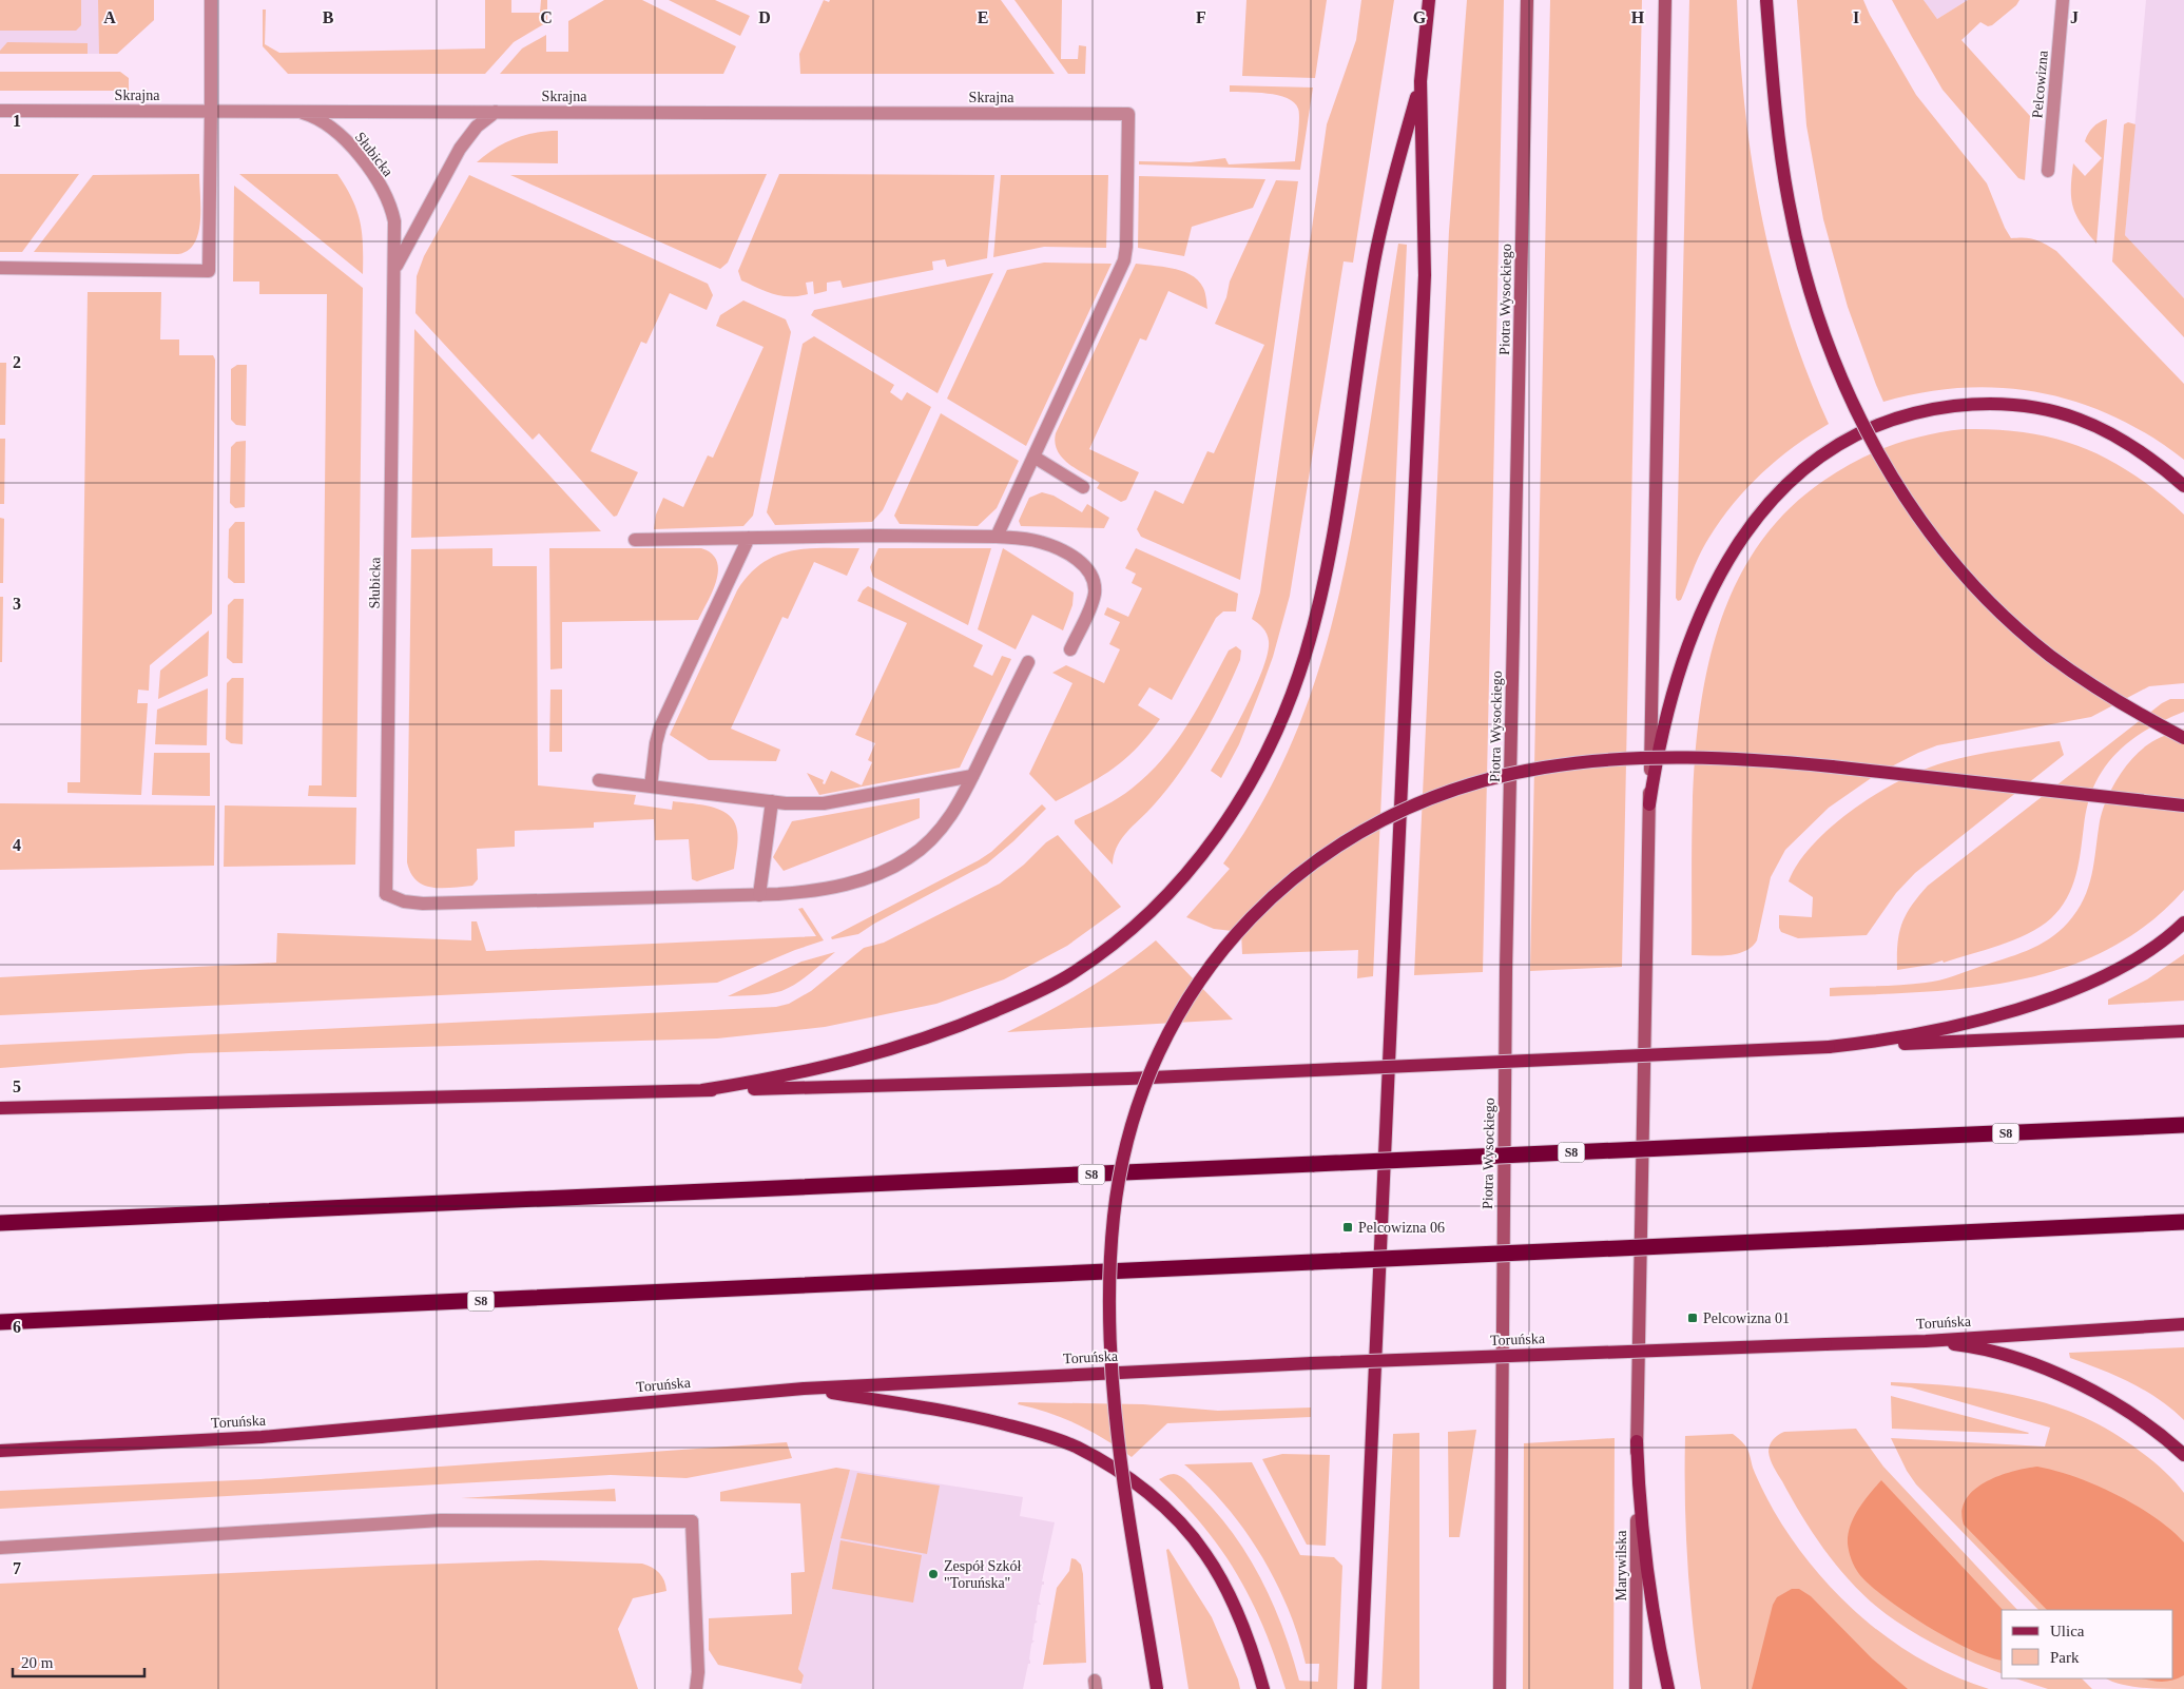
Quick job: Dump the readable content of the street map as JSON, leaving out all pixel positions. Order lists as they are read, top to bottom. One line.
{"streets":{"highway":["S8"],"main road":["Piotra Wysockiego","Toruńska","Marywilska"],"street":["Pelcowizna","Skrajna","Słubicka"]},"crossings":[["Skrajna","Słubicka"]],"places":{"transit":["Pelcowizna 06","Pelcowizna 01"],"other":["Zespół Szkół \"Toruńska\""]},"legend":["Ulica","Park"],"scale_bar":"20 m","grid":{"columns":["A","B","C","D","E","F","G","H","I","J"],"rows":["1","2","3","4","5","6","7"]}}
